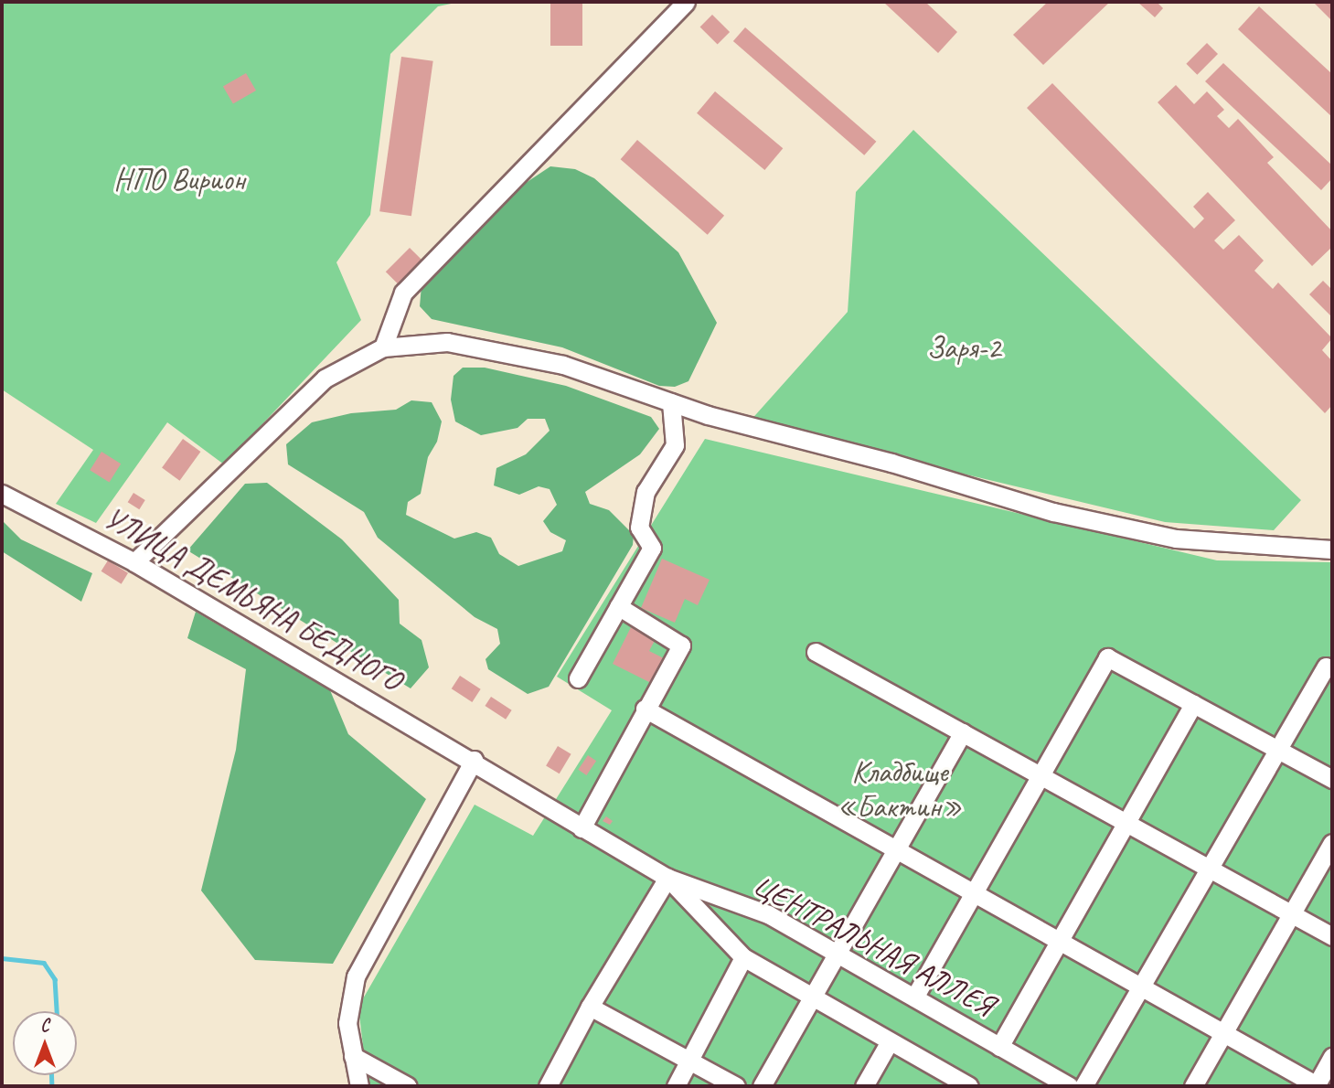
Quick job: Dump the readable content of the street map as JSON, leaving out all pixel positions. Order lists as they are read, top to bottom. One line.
{"streets":{"street":["УЛИЦА ДЕМЬЯНА БЕДНОГО","ЦЕНТРАЛЬНАЯ АЛЛЕЯ"]},"crossings":[["УЛИЦА ДЕМЬЯНА БЕДНОГО","ЦЕНТРАЛЬНАЯ АЛЛЕЯ"]],"parks":["НПО Вирион","Заря-2","Кладбище «Бактин»"],"north":"top"}
